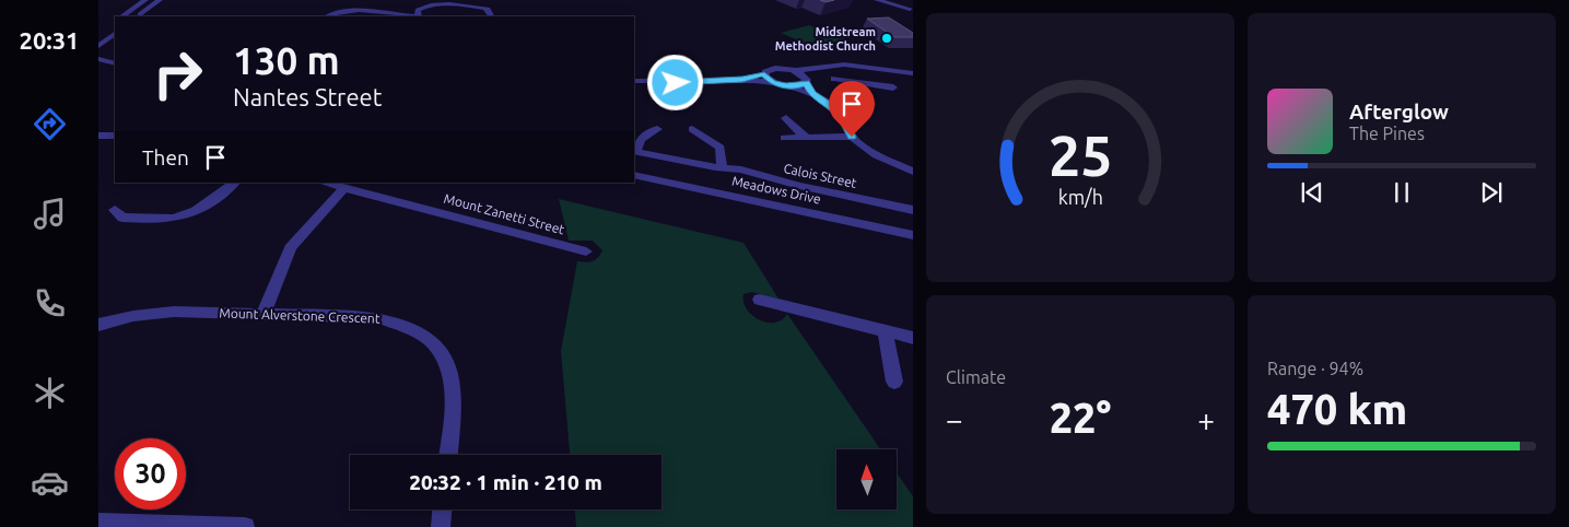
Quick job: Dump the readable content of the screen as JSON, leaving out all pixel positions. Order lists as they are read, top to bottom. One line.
{"streets":{"street":["Calois Street","Meadows Drive","Mount Zanetti Street","Mount Alverstone Crescent"]},"places":["Midstream Methodist Church"],"north":"top","page":{"tabs":"20:31","turn":["130 m","Nantes Street"],"song":["Afterglow","The Pines"],"then":"Then","tile":["Climate",["Range · 94%","470 km"]],"heat":["−","22°","+"],"limit":"30","trip":"20:32 · 1 min · 210 m","gauge":["25","km/h"]}}
